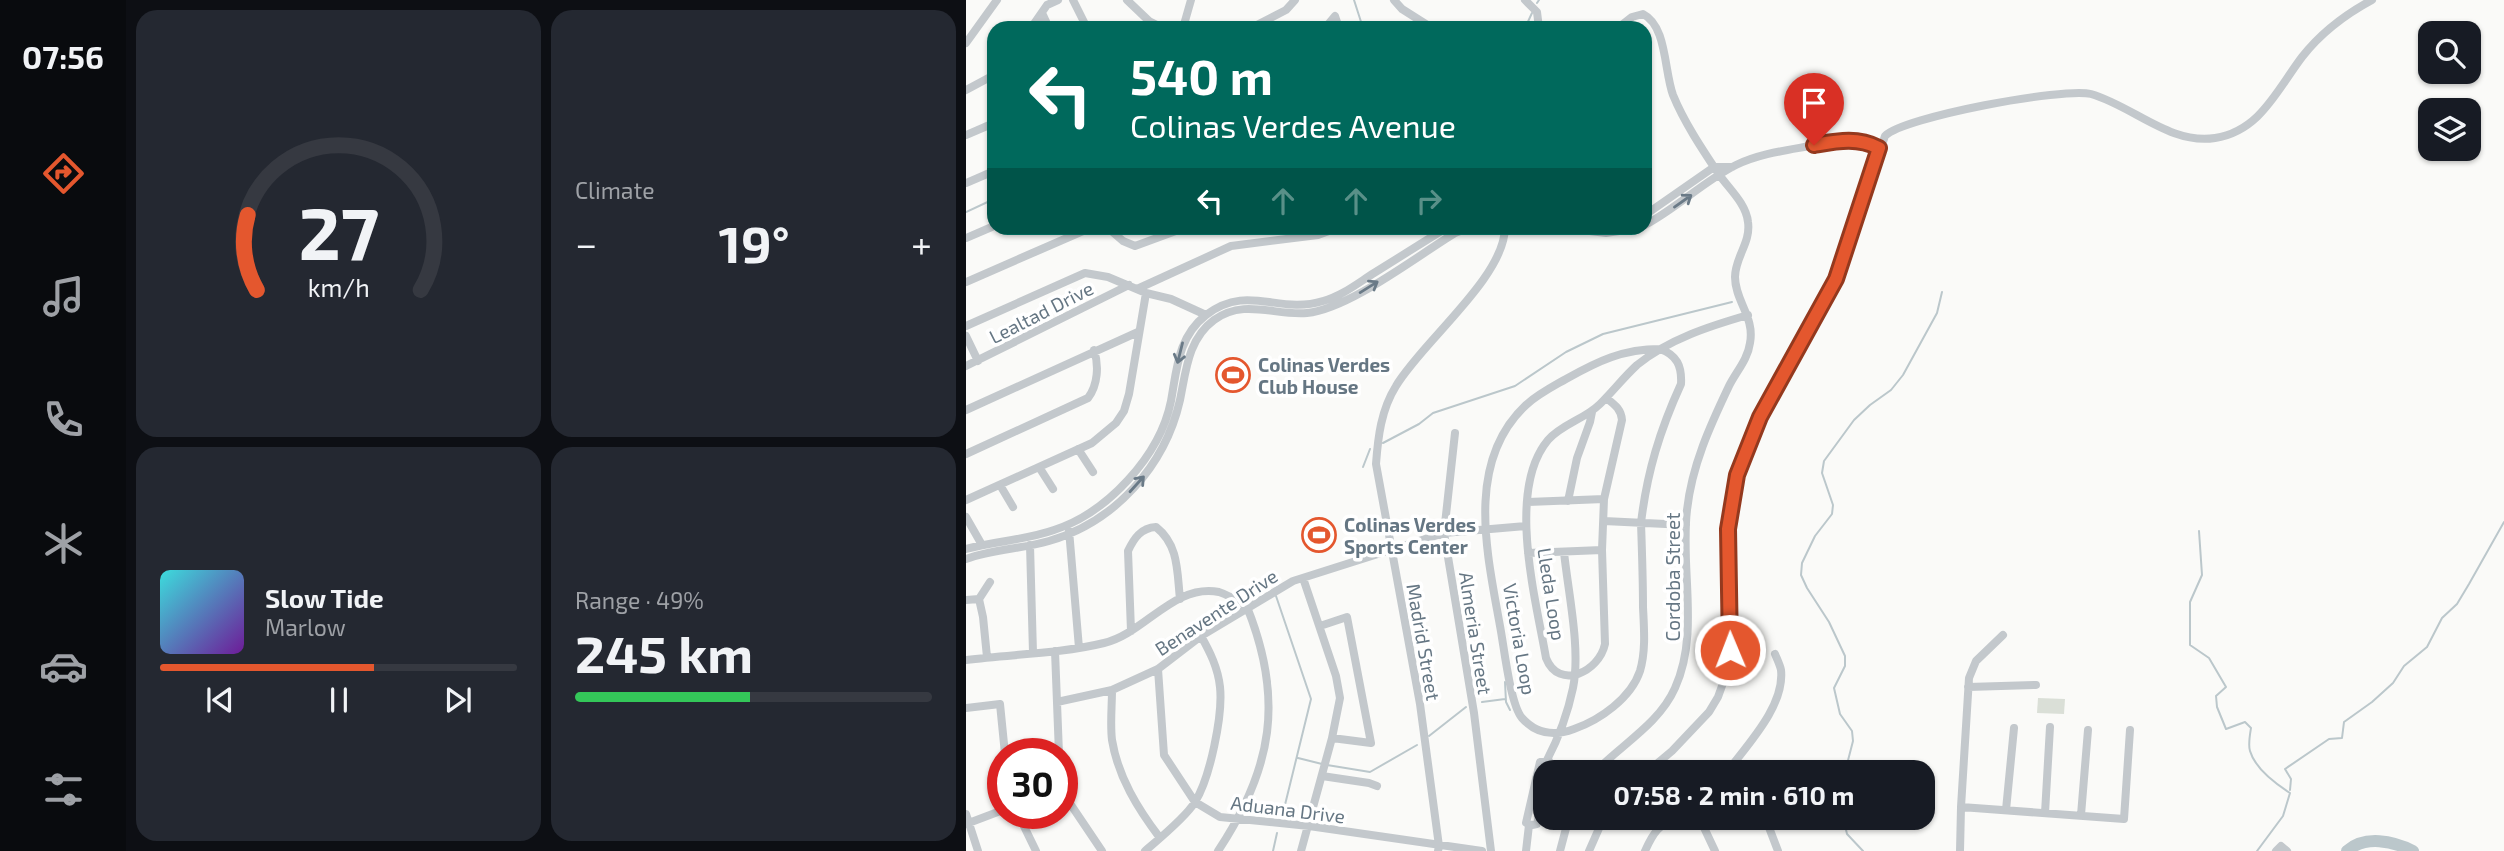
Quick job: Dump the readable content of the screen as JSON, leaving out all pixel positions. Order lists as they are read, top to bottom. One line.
{"streets":{"street":["Lealtad Drive","Cordoba Street","Lleda Loop","Benavente Drive","Almeria Street","Victoria Loop","Madrid Street","Aduana Drive"]},"crossings":[["Lleda Loop","Benavente Drive"],["Lleda Loop","Victoria Loop"],["Benavente Drive","Almeria Street"],["Benavente Drive","Victoria Loop"],["Benavente Drive","Madrid Street"],["Benavente Drive","Aduana Drive"],["Madrid Street","Aduana Drive"]],"places":{"sports":["Colinas Verdes Club House","Colinas Verdes Sports Center"]},"page":{"tabs":"07:56","tile":["Climate",["Range · 49%","245 km"]],"turn":["540 m","Colinas Verdes Avenue"],"heat":["−","19°","+"],"song":["Slow Tide","Marlow"],"limit":"30","trip":"07:58 · 2 min · 610 m","gauge":["27","km/h"]}}
